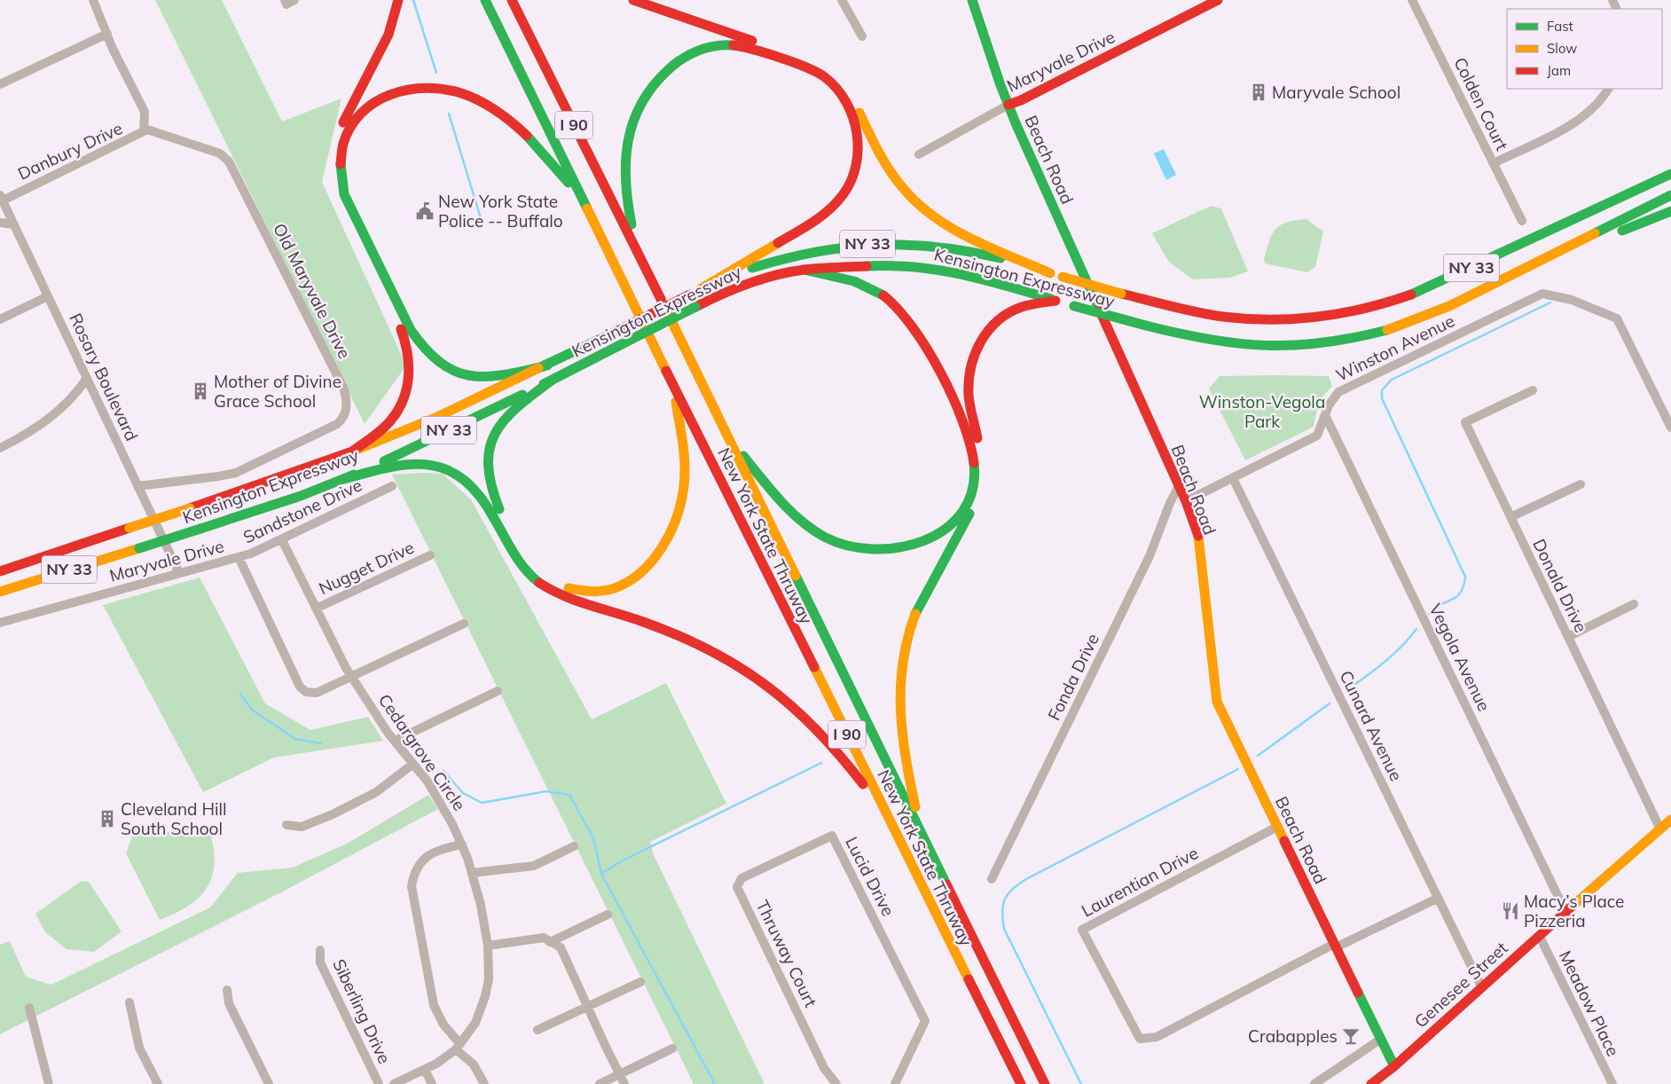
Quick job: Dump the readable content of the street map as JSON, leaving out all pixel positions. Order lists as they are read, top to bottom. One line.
{"streets":{"main road":["Maryvale Drive","I 90","Beach Road","NY 33","Kensington Expressway","New York State Thruway","Genesee Street"],"street":["Colden Court","Danbury Drive","Old Maryvale Drive","Winston Avenue","Rosary Boulevard","Sandstone Drive","Nugget Drive","Donald Drive","Vegola Avenue","Fonda Drive","Cunard Avenue","Cedargrove Circle","Lucid Drive","Laurentian Drive","Thruway Court","Meadow Place","Siberling Drive"]},"crossings":[["Maryvale Drive","Beach Road"],["Maryvale Drive","Rosary Boulevard"],["Maryvale Drive","Sandstone Drive"],["Danbury Drive","Old Maryvale Drive"],["Danbury Drive","Rosary Boulevard"],["Beach Road","Winston Avenue"],["Beach Road","Fonda Drive"],["Beach Road","Laurentian Drive"],["Beach Road","Genesee Street"],["Old Maryvale Drive","Rosary Boulevard"],["Winston Avenue","Vegola Avenue"],["Winston Avenue","Cunard Avenue"],["Sandstone Drive","Cedargrove Circle"],["Nugget Drive","Cedargrove Circle"],["Donald Drive","Genesee Street"],["Vegola Avenue","Genesee Street"],["Cunard Avenue","Genesee Street"],["Lucid Drive","Thruway Court"],["Genesee Street","Meadow Place"]],"parks":["Winston-Vegola Park"],"places":{"building":["Maryvale School","Mother of Divine Grace School","Cleveland Hill South School"],"public building":["New York State Police -- Buffalo"],"restaurant":["Macy’s Place Pizzeria"],"bar":["Crabapples"]},"legend":["Fast","Slow","Jam"]}
